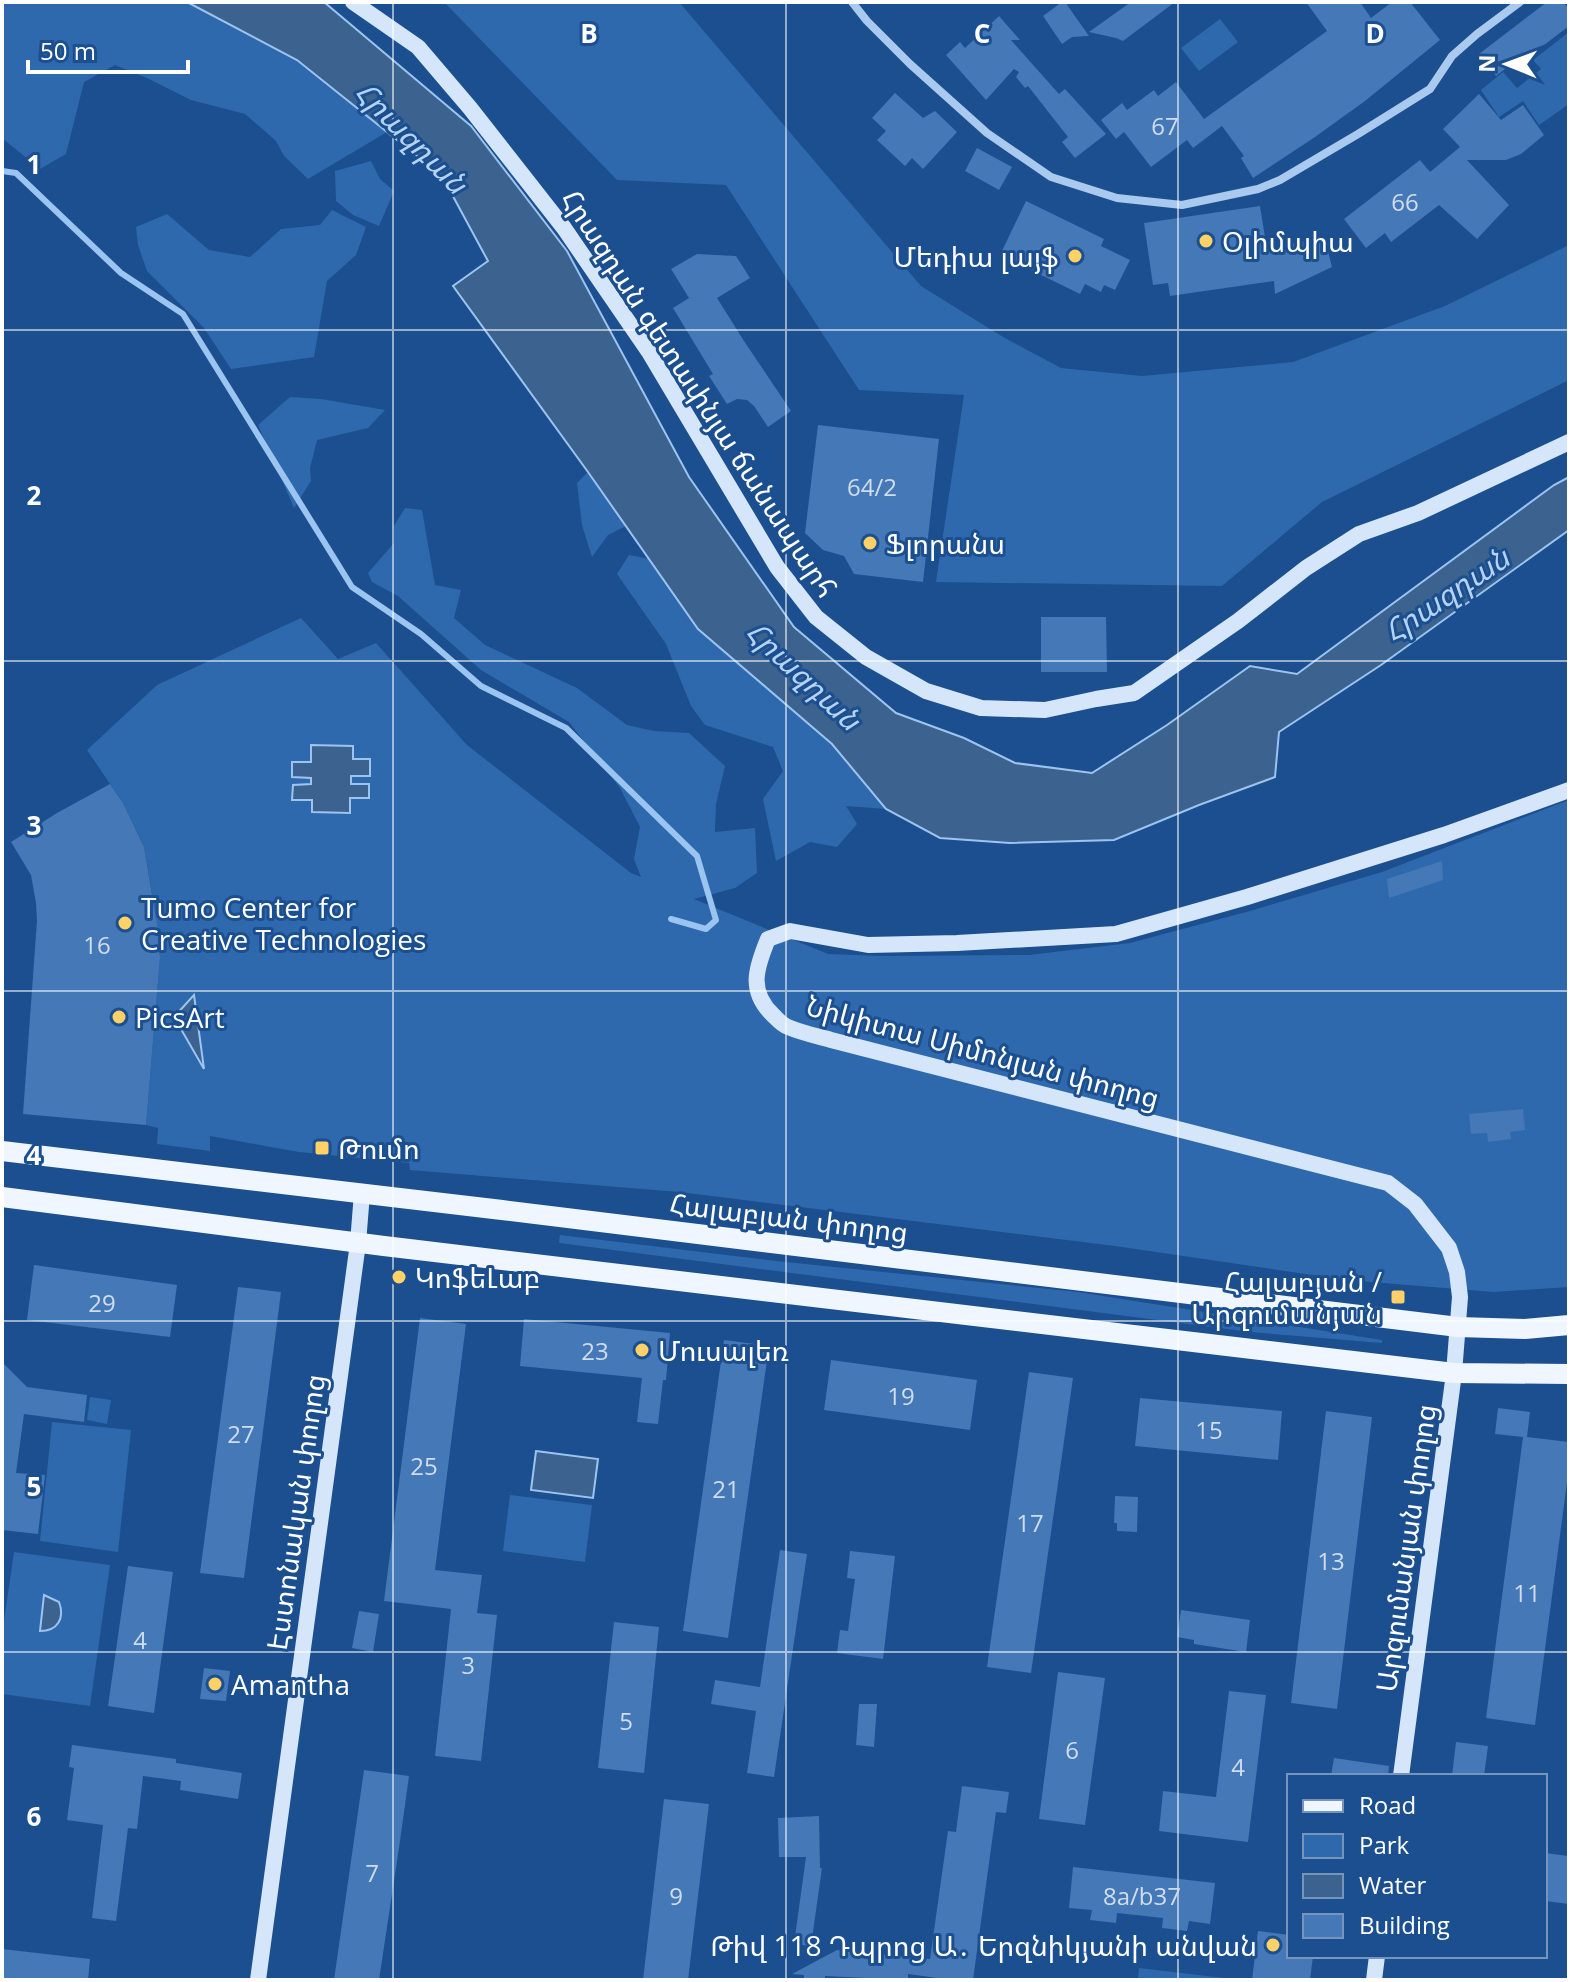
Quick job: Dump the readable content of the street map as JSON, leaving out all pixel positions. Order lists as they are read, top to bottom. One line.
{"streets":{"main road":["Հալաբյան փողոց"],"street":["Հրազդան գետափնյա ճանապարհ","Նիկիտա Սիմոնյան փողոց","Էստոնական փողոց","Արզումանյան փողոց"]},"crossings":[["Նիկիտա Սիմոնյան փողոց","Հալաբյան փողոց"],["Նիկիտա Սիմոնյան փողոց","Արզումանյան փողոց"],["Հալաբյան փողոց","Էստոնական փողոց"],["Հալաբյան փողոց","Արզումանյան փողոց"]],"water":["Հրազդան"],"places":{"other":["Օլիմպիա","Մեդիա լայֆ","Ֆլորանս","Tumo Center for Creative Technologies","PicsArt","ԿոֆեԼաբ","Մուսալեռ","Amantha","Թիվ 118 Դպրոց Ա․ Երզնիկյանի անվան"],"transit":["Թումո","Հալաբյան / Արզումանյան"]},"house_numbers":["67","66","64/2","16","29","23","19","15","27","25","21","17","13","11","4","3","5","6","4","7","9","8a/b37"],"legend":["Road","Park","Water","Building"],"scale_bar":"50 m","north":"left","grid":{"columns":["B","C","D"],"rows":["1","2","3","4","5","6"]}}
